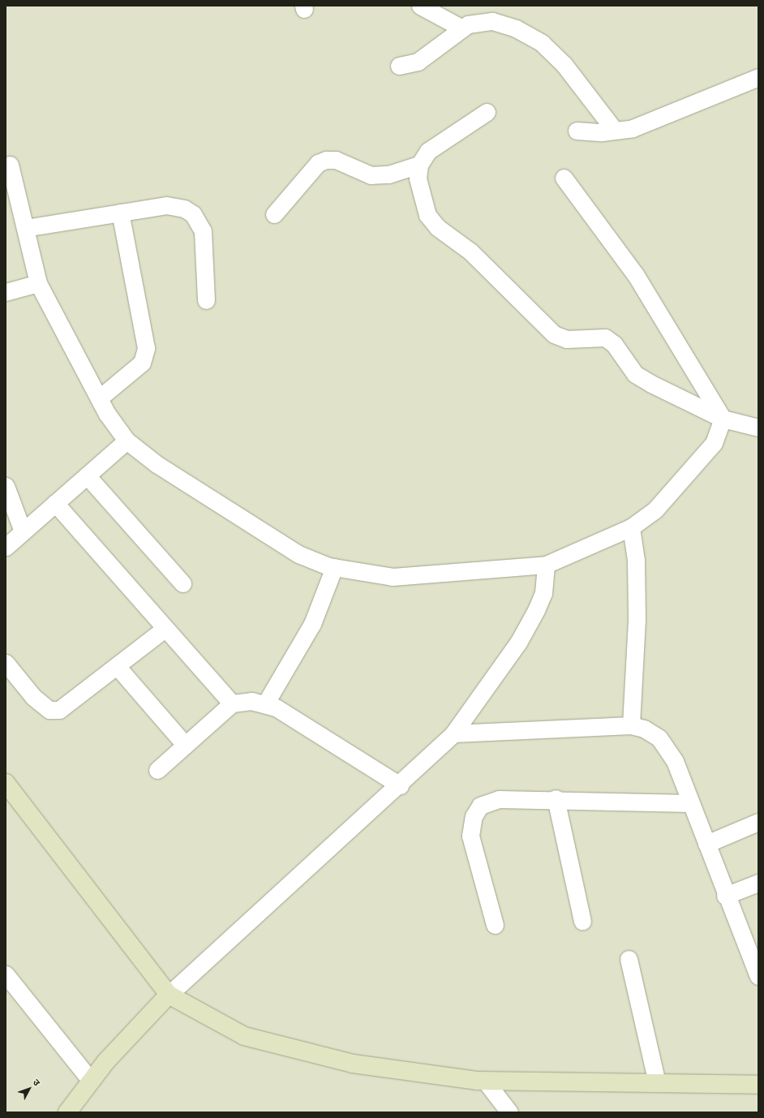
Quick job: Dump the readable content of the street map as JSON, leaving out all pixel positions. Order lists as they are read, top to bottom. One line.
{"north":"top right"}
